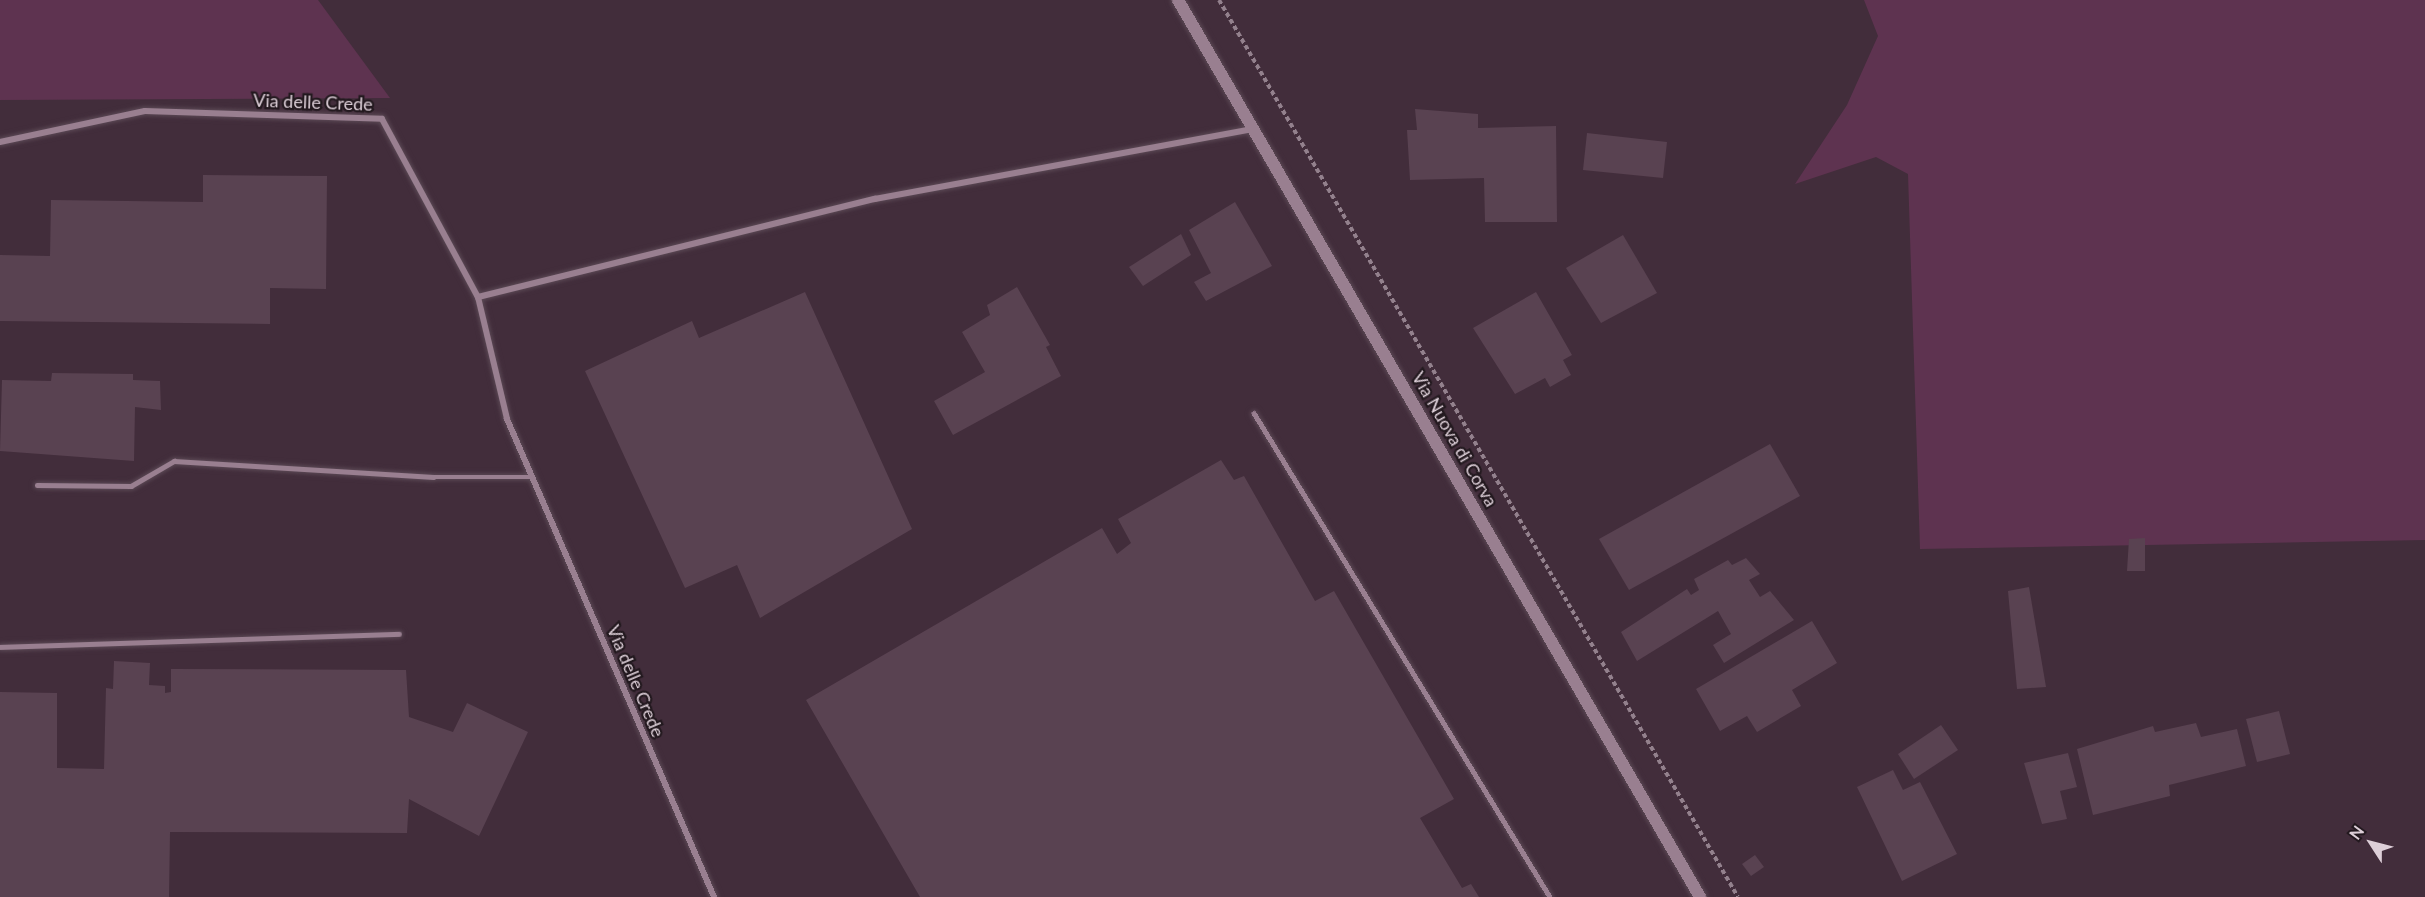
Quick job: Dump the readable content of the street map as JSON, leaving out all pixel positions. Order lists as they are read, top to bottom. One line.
{"streets":{"main road":["Via Nuova di Corva"],"street":["Via delle Crede"]},"north":"top left"}
